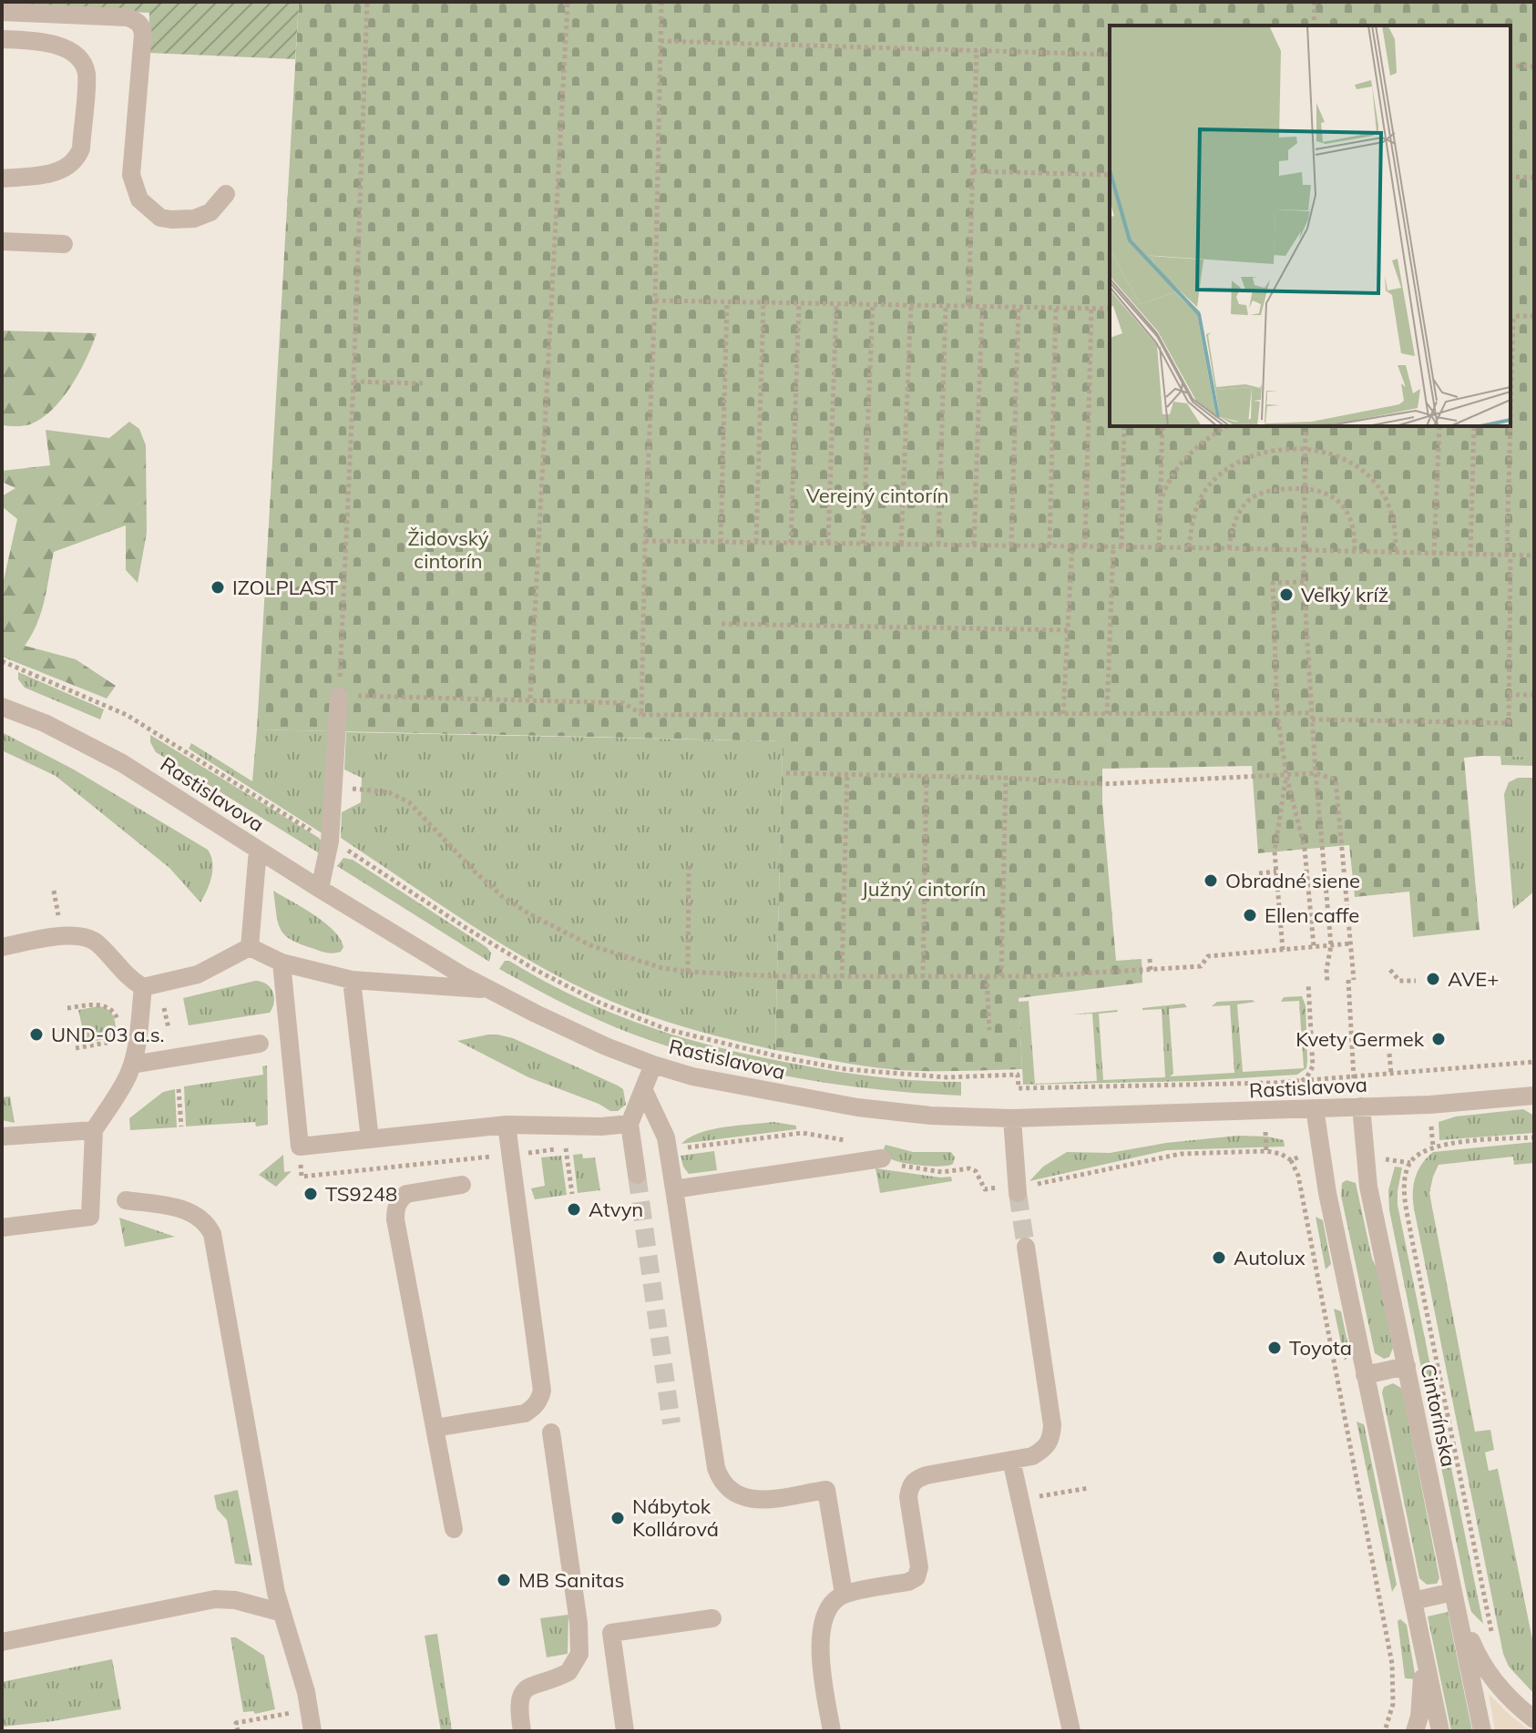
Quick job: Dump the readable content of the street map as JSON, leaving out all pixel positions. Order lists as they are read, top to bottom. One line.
{"streets":{"street":["Rastislavova","Cintorínska"]},"crossings":[["Rastislavova","Cintorínska"]],"parks":["Verejný cintorín","Židovský cintorín","Južný cintorín"],"places":["IZOLPLAST","Veľký kríž","Obradné siene","Ellen caffe","AVE+","UND-03 a.s.","Kvety Germek","TS9248","Atvyn","Autolux","Toyota","Nábytok Kollárová","MB Sanitas"]}
